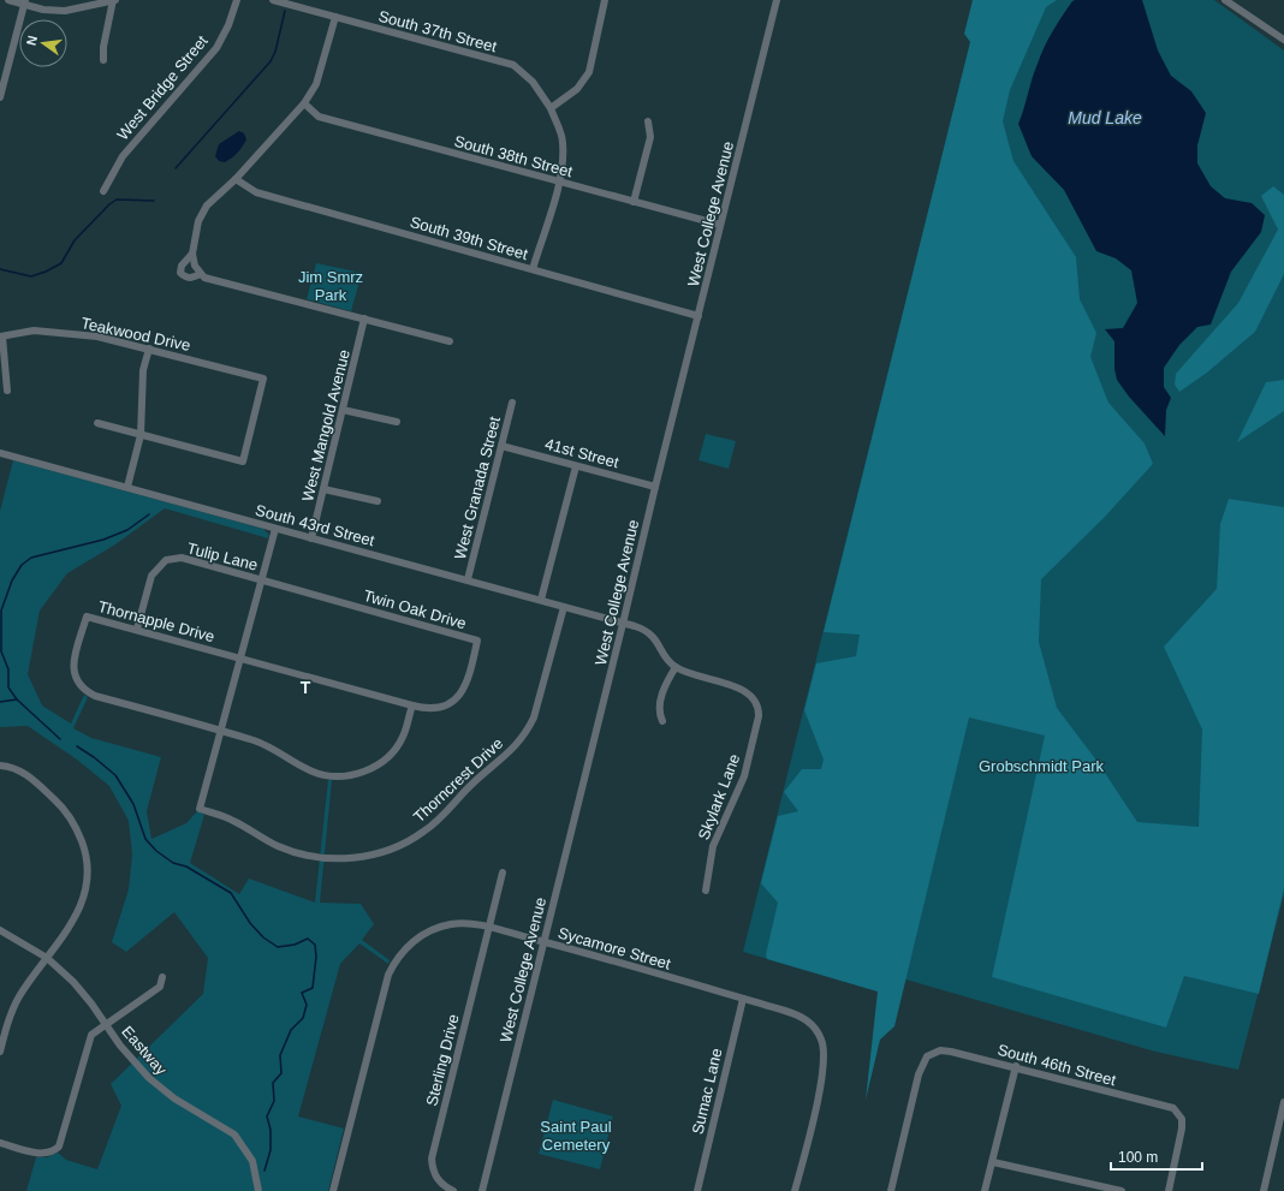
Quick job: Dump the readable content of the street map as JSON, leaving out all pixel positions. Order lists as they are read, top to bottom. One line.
{"streets":{"street":["South 37th Street","West Bridge Street","South 38th Street","West College Avenue","South 39th Street","Teakwood Drive","West Mangold Avenue","41st Street","West Granada Street","South 43rd Street","Tulip Lane","Twin Oak Drive","Thornapple Drive","Thorncrest Drive","Skylark Lane","Sycamore Street","Eastway","Sterling Drive","South 46th Street","Sumac Lane"]},"crossings":[["South 38th Street","West College Avenue"],["West College Avenue","South 39th Street"],["West College Avenue","41st Street"],["West College Avenue","South 43rd Street"],["West College Avenue","Skylark Lane"],["West College Avenue","Sycamore Street"],["West Mangold Avenue","South 43rd Street"],["41st Street","West Granada Street"],["West Granada Street","South 43rd Street"],["South 43rd Street","Thorncrest Drive"],["South 43rd Street","Skylark Lane"],["Tulip Lane","Twin Oak Drive"],["Tulip Lane","Thornapple Drive"],["Twin Oak Drive","Thornapple Drive"],["Thornapple Drive","Thorncrest Drive"],["Sycamore Street","Sterling Drive"],["Sycamore Street","Sumac Lane"]],"districts":["T"],"water":["Mud Lake"],"parks":["Jim Smrz Park","Grobschmidt Park","Saint Paul Cemetery"],"scale_bar":"100 m","north":"left"}
